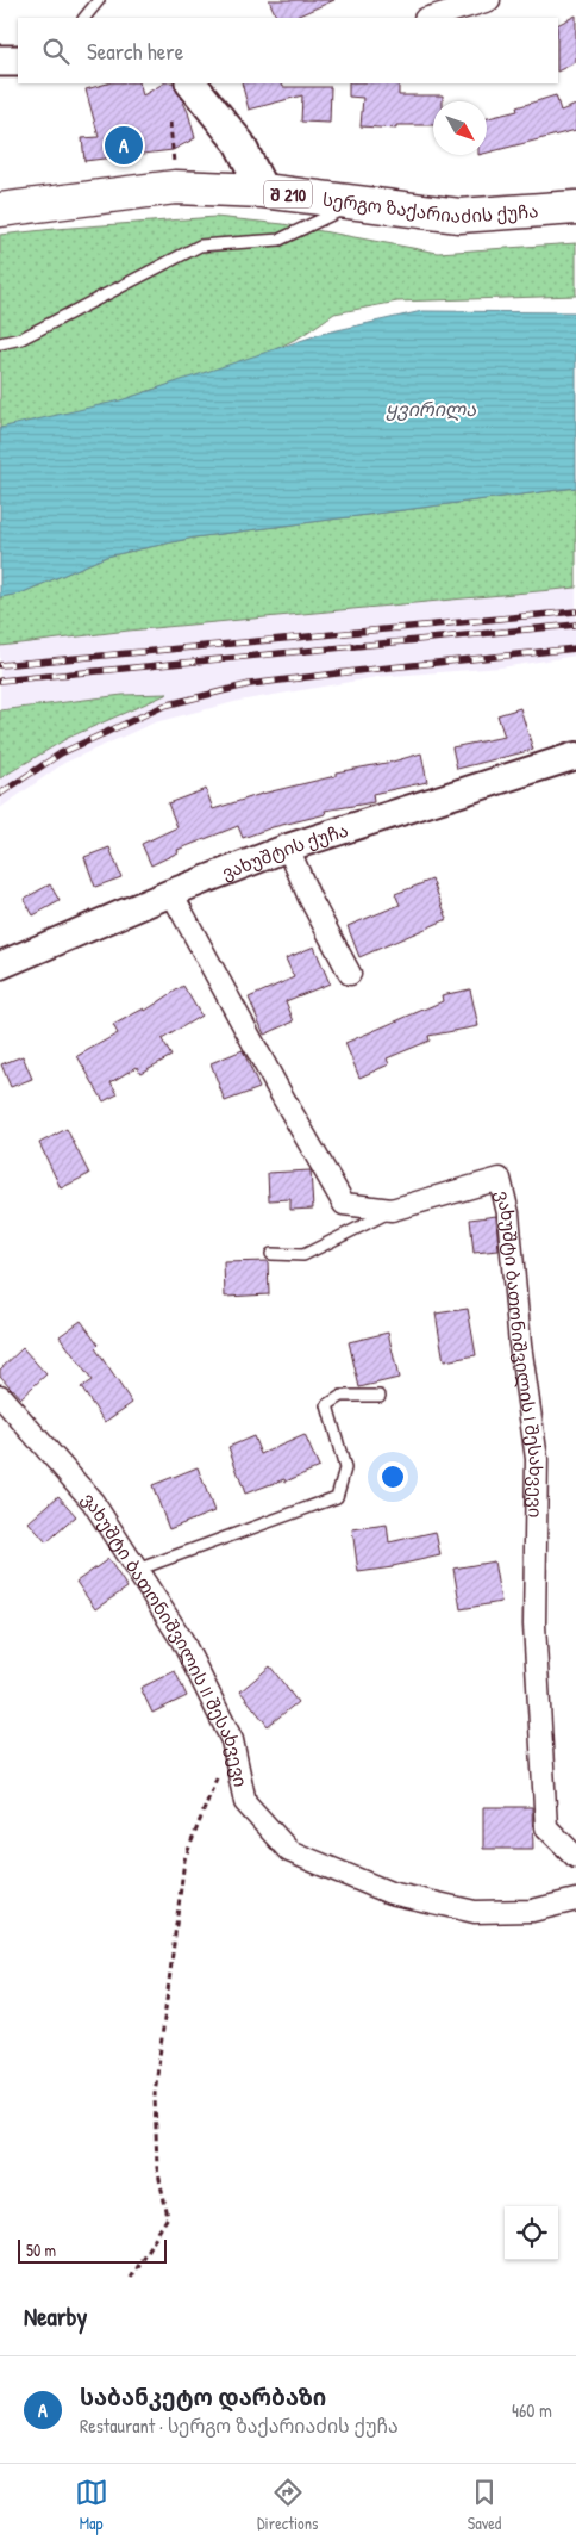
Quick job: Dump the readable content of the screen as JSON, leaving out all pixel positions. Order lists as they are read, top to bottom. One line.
{"streets":{"main road":["შ 210","სერგო ზაქარიაძის ქუჩა"],"street":["ვახუშტის ქუჩა","ვახუშტი ბათონიშვილის I შესახვევი","ვახუშტი ბათონიშვილის II შესახვევი"]},"crossings":[["ვახუშტის ქუჩა","ვახუშტი ბათონიშვილის I შესახვევი"]],"water":["ყვირილა"],"scale_bar":"50 m","north":"bottom right","page":{"search":"Search here","pins":"A","scale":"50 m","heading":"Nearby","list":[{"mark":"A","name":"საბანკეტო დარბაზი","note":"Restaurant · სერგო ზაქარიაძის ქუჩა","value":"460 m"}],"nav":["Map","Directions","Saved"]}}
